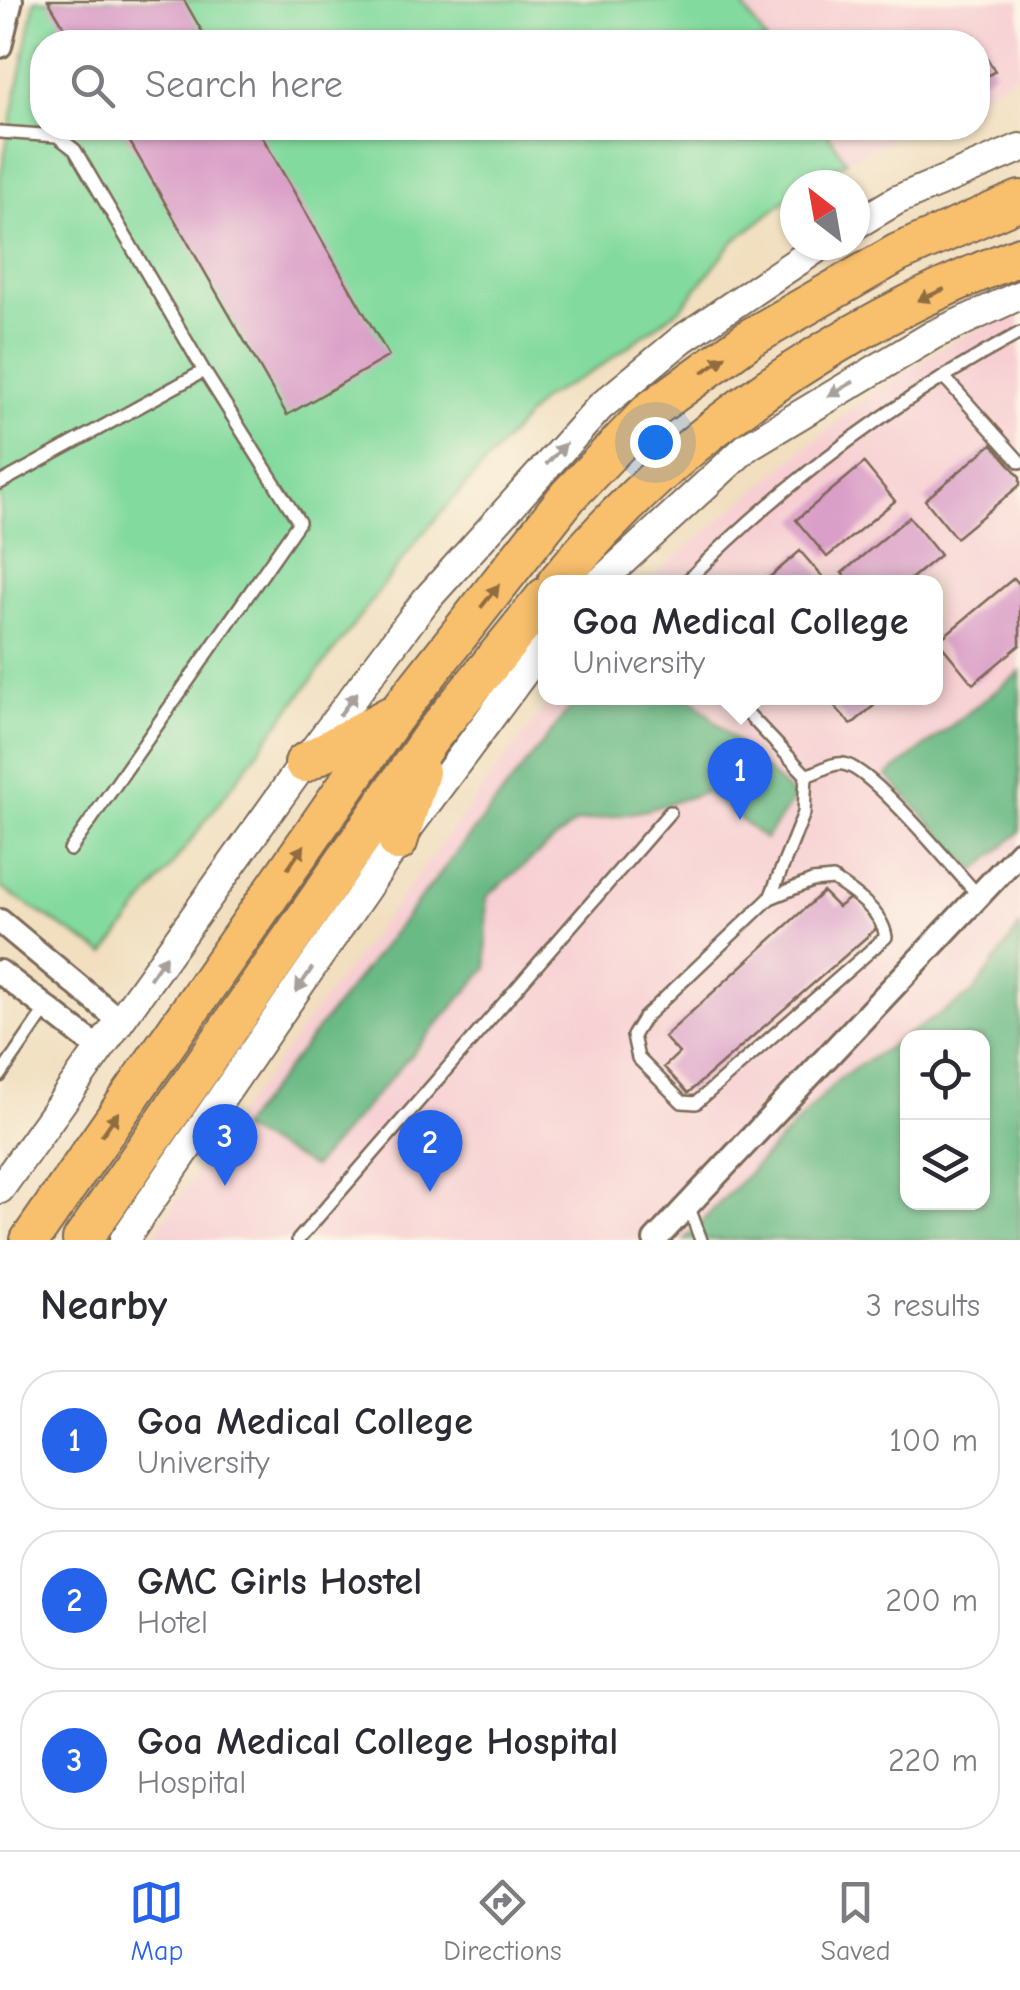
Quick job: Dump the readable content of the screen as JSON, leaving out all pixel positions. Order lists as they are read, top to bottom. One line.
{"north":"top left","page":{"search":"Search here","popup":["Goa Medical College","University"],"pins":["1","3","2"],"heading":["Nearby","3 results"],"list":[{"mark":"1","name":"Goa Medical College","note":"University","value":"100 m"},{"mark":"2","name":"GMC Girls Hostel","note":"Hotel","value":"200 m"},{"mark":"3","name":"Goa Medical College Hospital","note":"Hospital","value":"220 m"}],"nav":["Map","Directions","Saved"]}}
